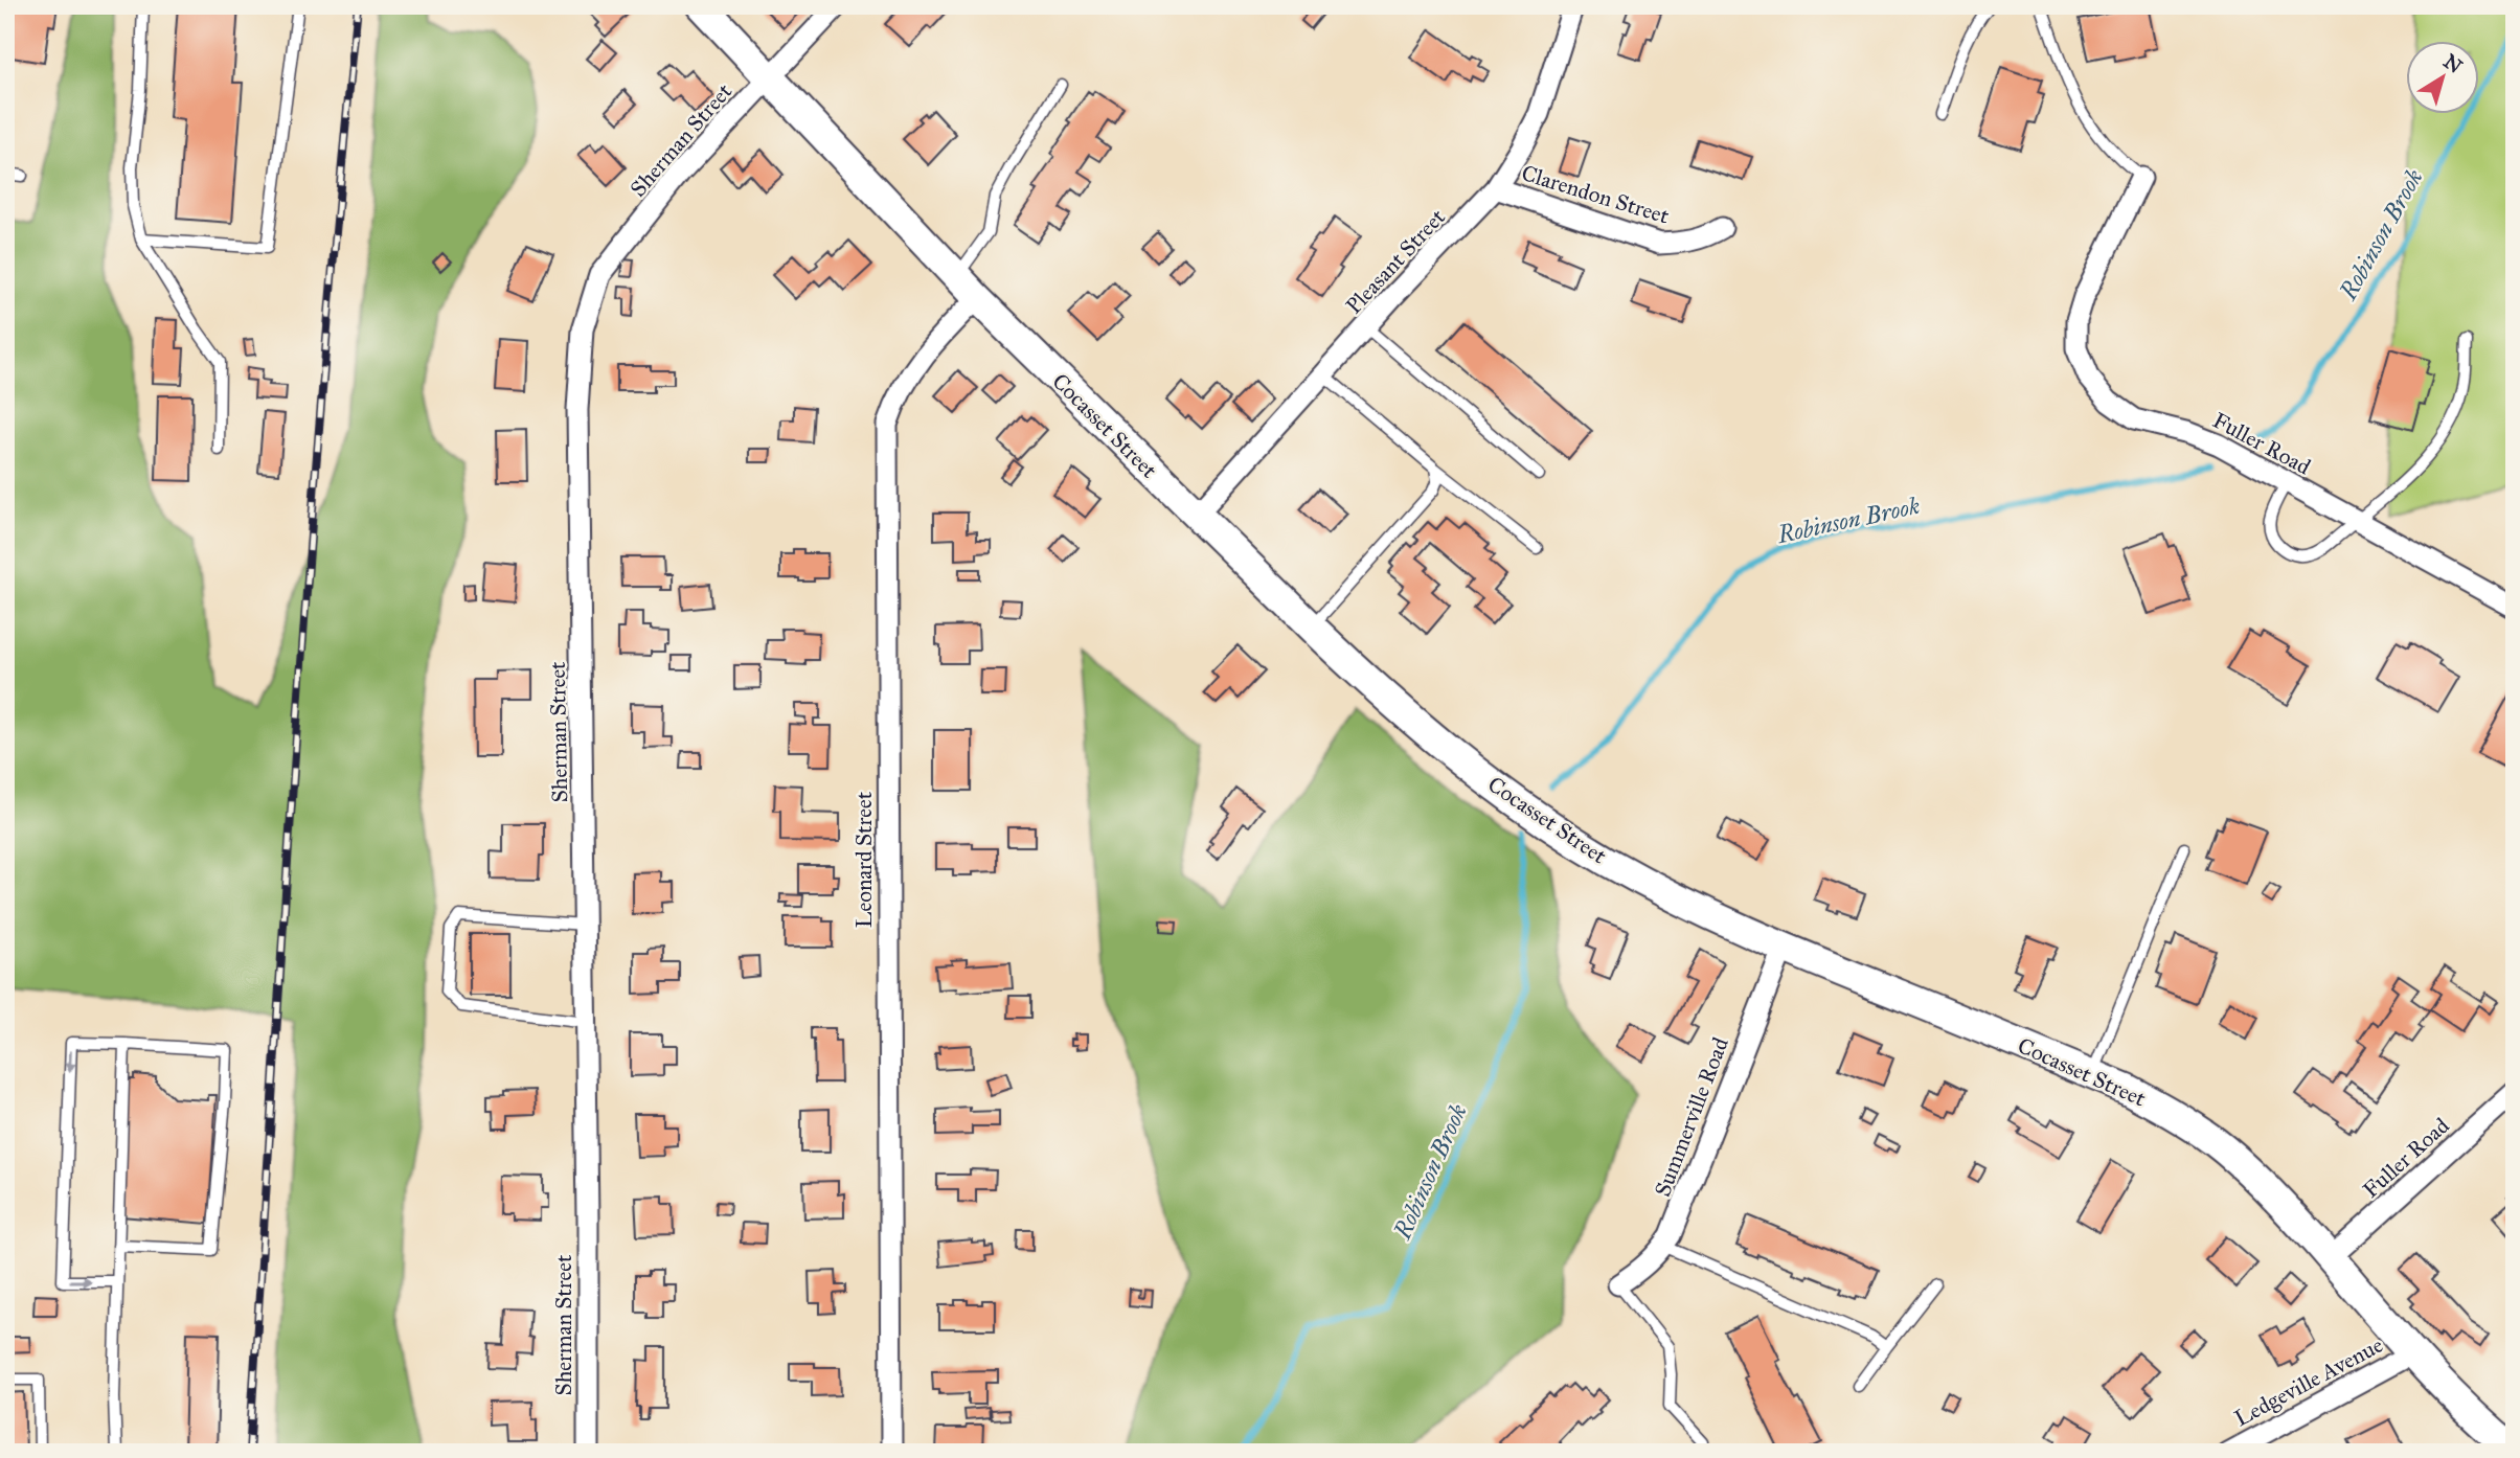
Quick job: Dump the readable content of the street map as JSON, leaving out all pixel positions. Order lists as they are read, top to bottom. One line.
{"streets":{"main road":["Cocasset Street"],"street":["Sherman Street","Clarendon Street","Pleasant Street","Fuller Road","Leonard Street","Summerville Road","Ledgeville Avenue"]},"crossings":[["Sherman Street","Cocasset Street"],["Clarendon Street","Pleasant Street"],["Pleasant Street","Cocasset Street"],["Cocasset Street","Fuller Road"],["Cocasset Street","Leonard Street"],["Cocasset Street","Summerville Road"],["Cocasset Street","Ledgeville Avenue"]],"water":["Robinson Brook"],"north":"top right"}
